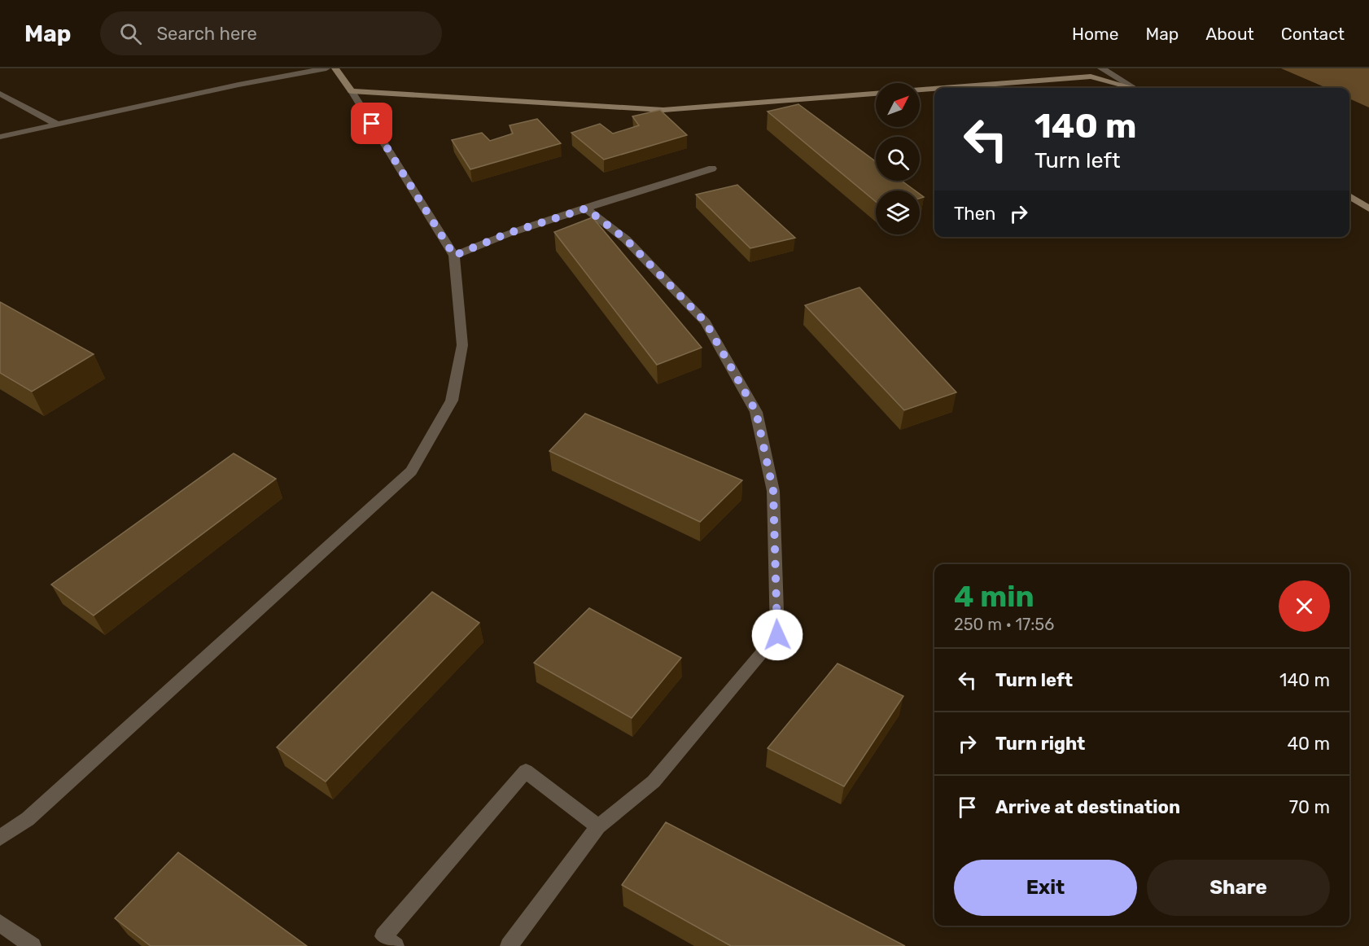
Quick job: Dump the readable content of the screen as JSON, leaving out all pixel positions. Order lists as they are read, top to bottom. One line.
{"north":"top right","page":{"header":"Map","search":"Search here","nav":["Home","Map","About","Contact"],"turn":["140 m","Turn left"],"then":"Then","heading":["4 min","250 m · 17:56"],"list":[{"name":"Turn left","value":"140 m"},{"name":"Turn right","value":"40 m"},{"name":"Arrive at destination","value":"70 m"}],"buttons":["Exit","Share"]}}
